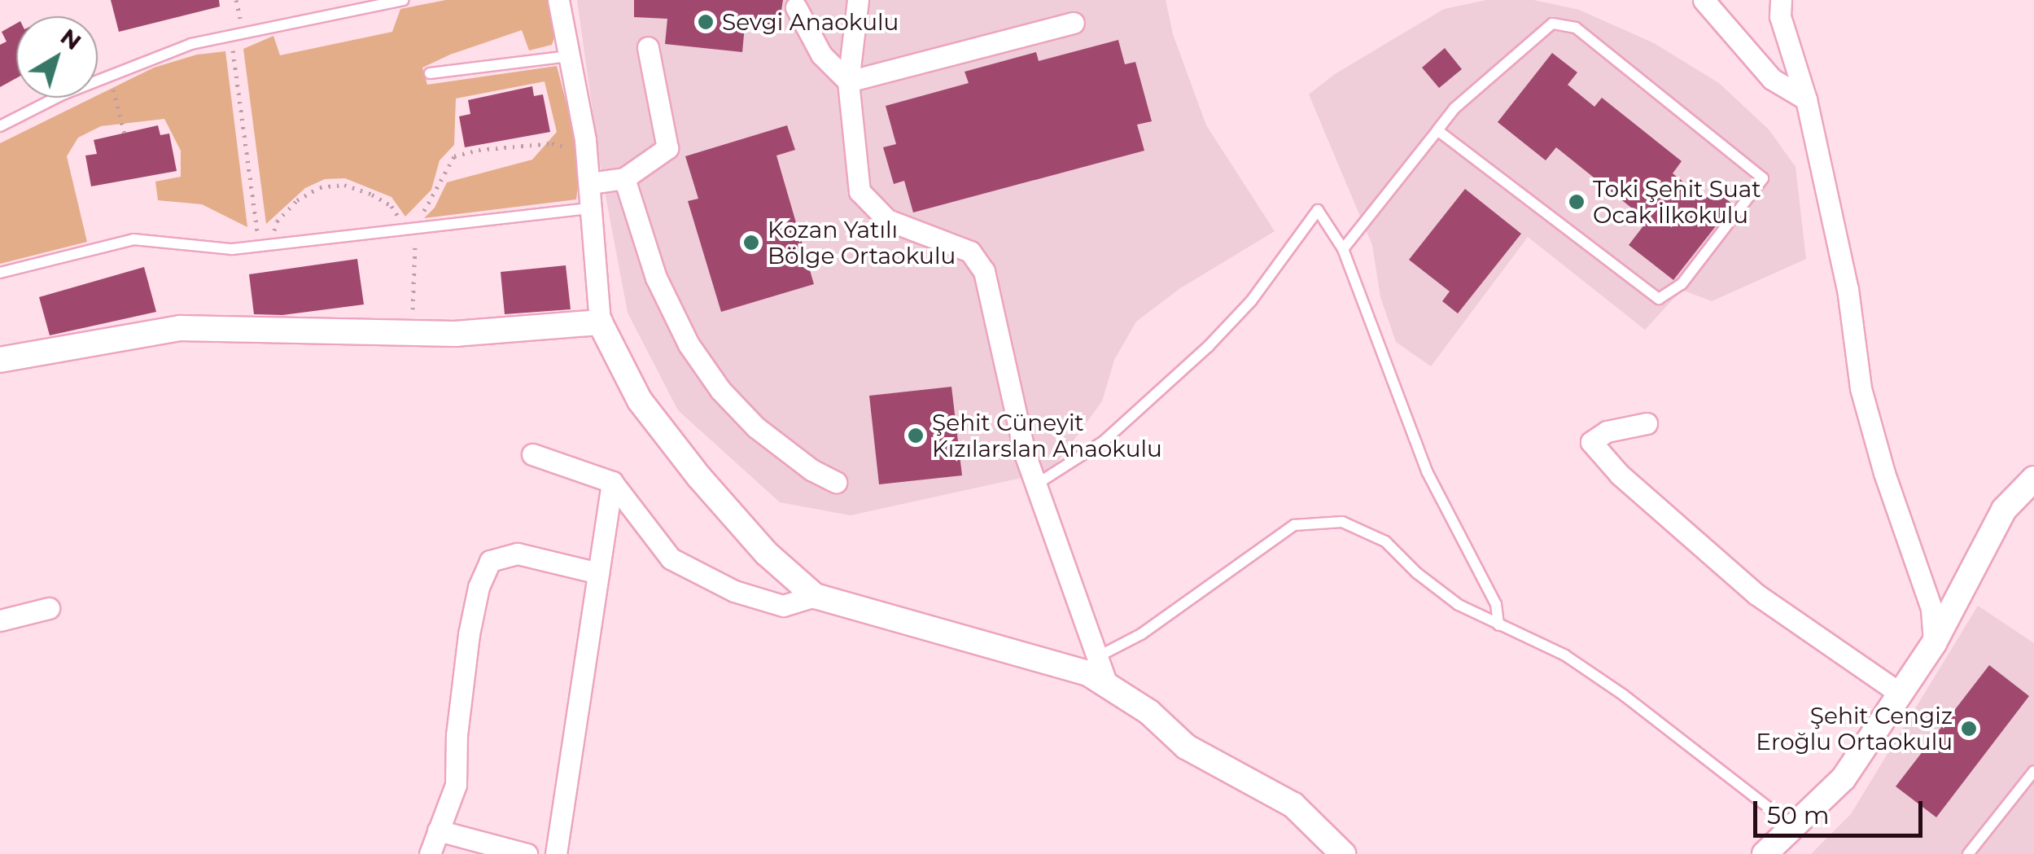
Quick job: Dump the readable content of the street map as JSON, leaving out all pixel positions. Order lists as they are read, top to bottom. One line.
{"places":["Sevgi Anaokulu","Toki Şehit Suat Ocak İlkokulu","Kozan Yatılı Bölge Ortaokulu","Şehit Cüneyit Kızılarslan Anaokulu","Şehit Cengiz Eroğlu Ortaokulu"],"scale_bar":"50 m","north":"top right"}
